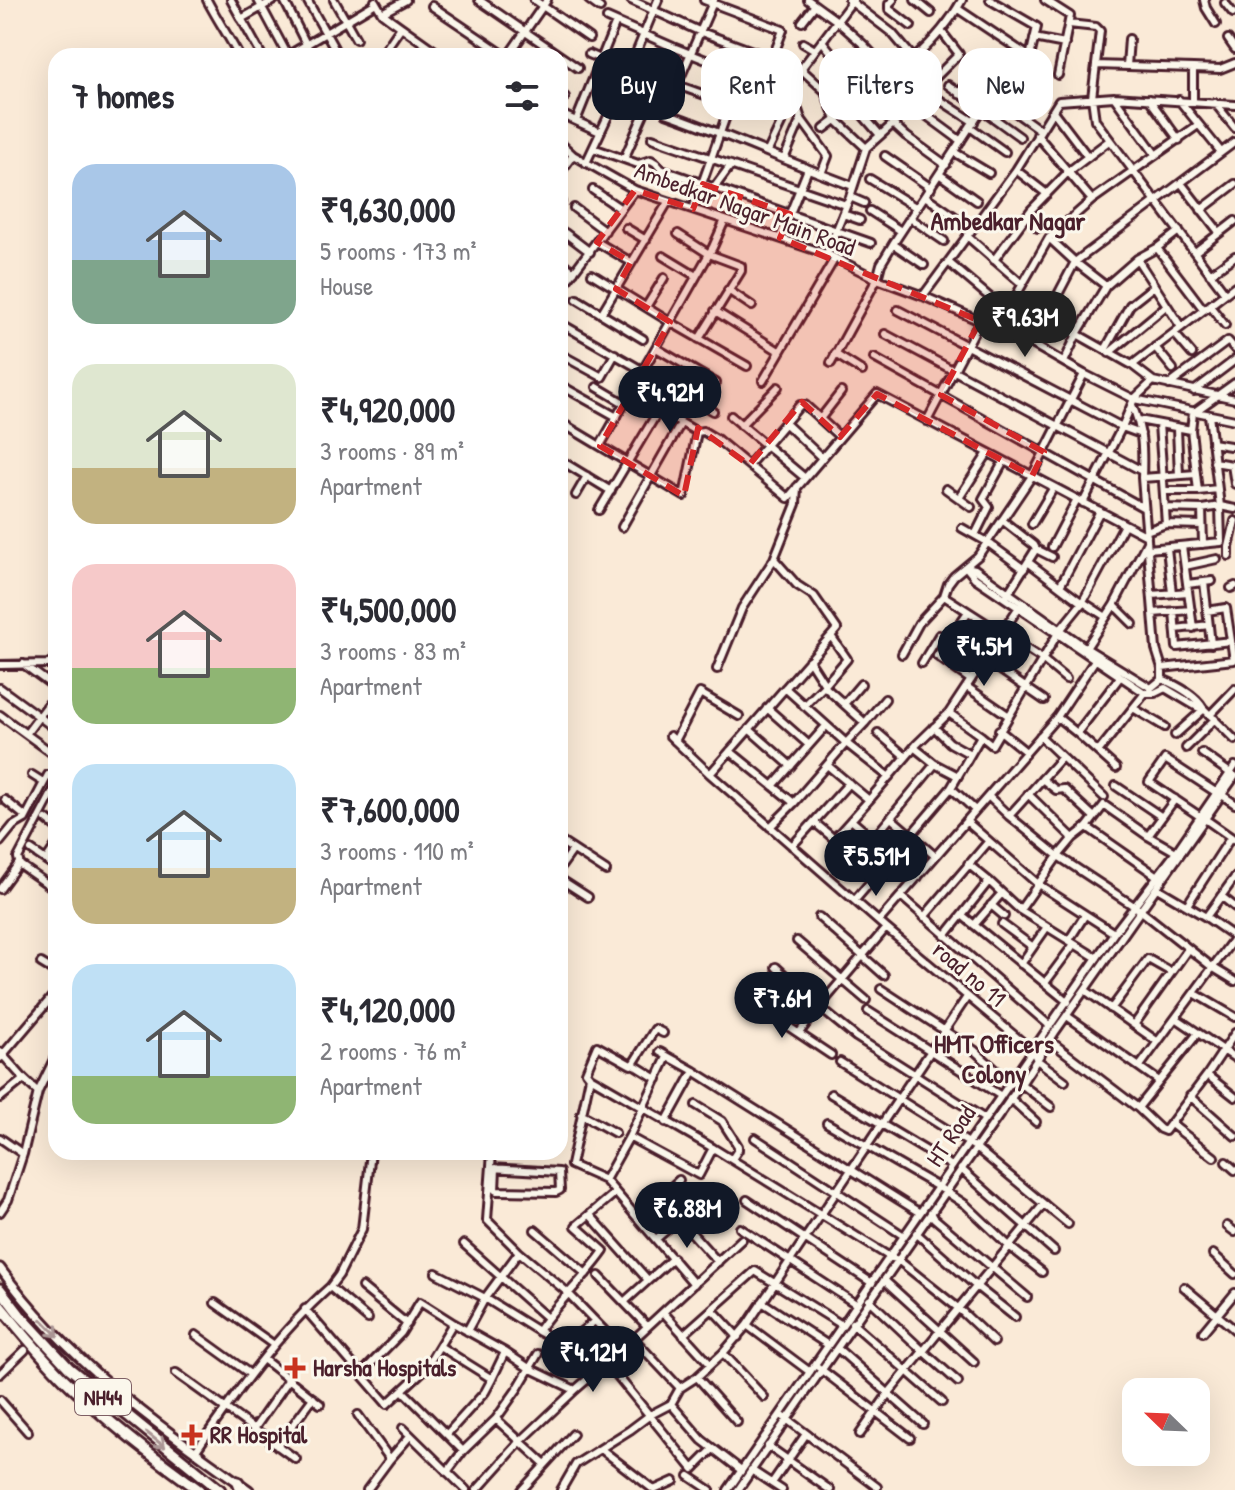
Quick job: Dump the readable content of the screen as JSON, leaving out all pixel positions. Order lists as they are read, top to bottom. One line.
{"streets":{"highway":["NH44"],"street":["Ambedkar Nagar Main Road","road no 11","HT Road"]},"crossings":[["road no 11","HT Road"]],"districts":["Ambedkar Nagar","HMT Officers Colony"],"places":{"health":["Harsha Hospitals","RR Hospital"]},"north":"top left","page":{"chip":["Buy","Rent","Filters","New"],"heading":"7 homes","list":[{"name":"₹9,630,000","note":"5 rooms · 173 m² · House"},{"name":"₹4,920,000","note":"3 rooms · 89 m² · Apartment"},{"name":"₹4,500,000","note":"3 rooms · 83 m² · Apartment"},{"name":"₹7,600,000","note":"3 rooms · 110 m² · Apartment"},{"name":"₹4,120,000","note":"2 rooms · 76 m² · Apartment"}],"price":["₹9.63M","₹4.92M","₹4.5M","₹5.51M","₹7.6M","₹6.88M","₹4.12M"]}}
